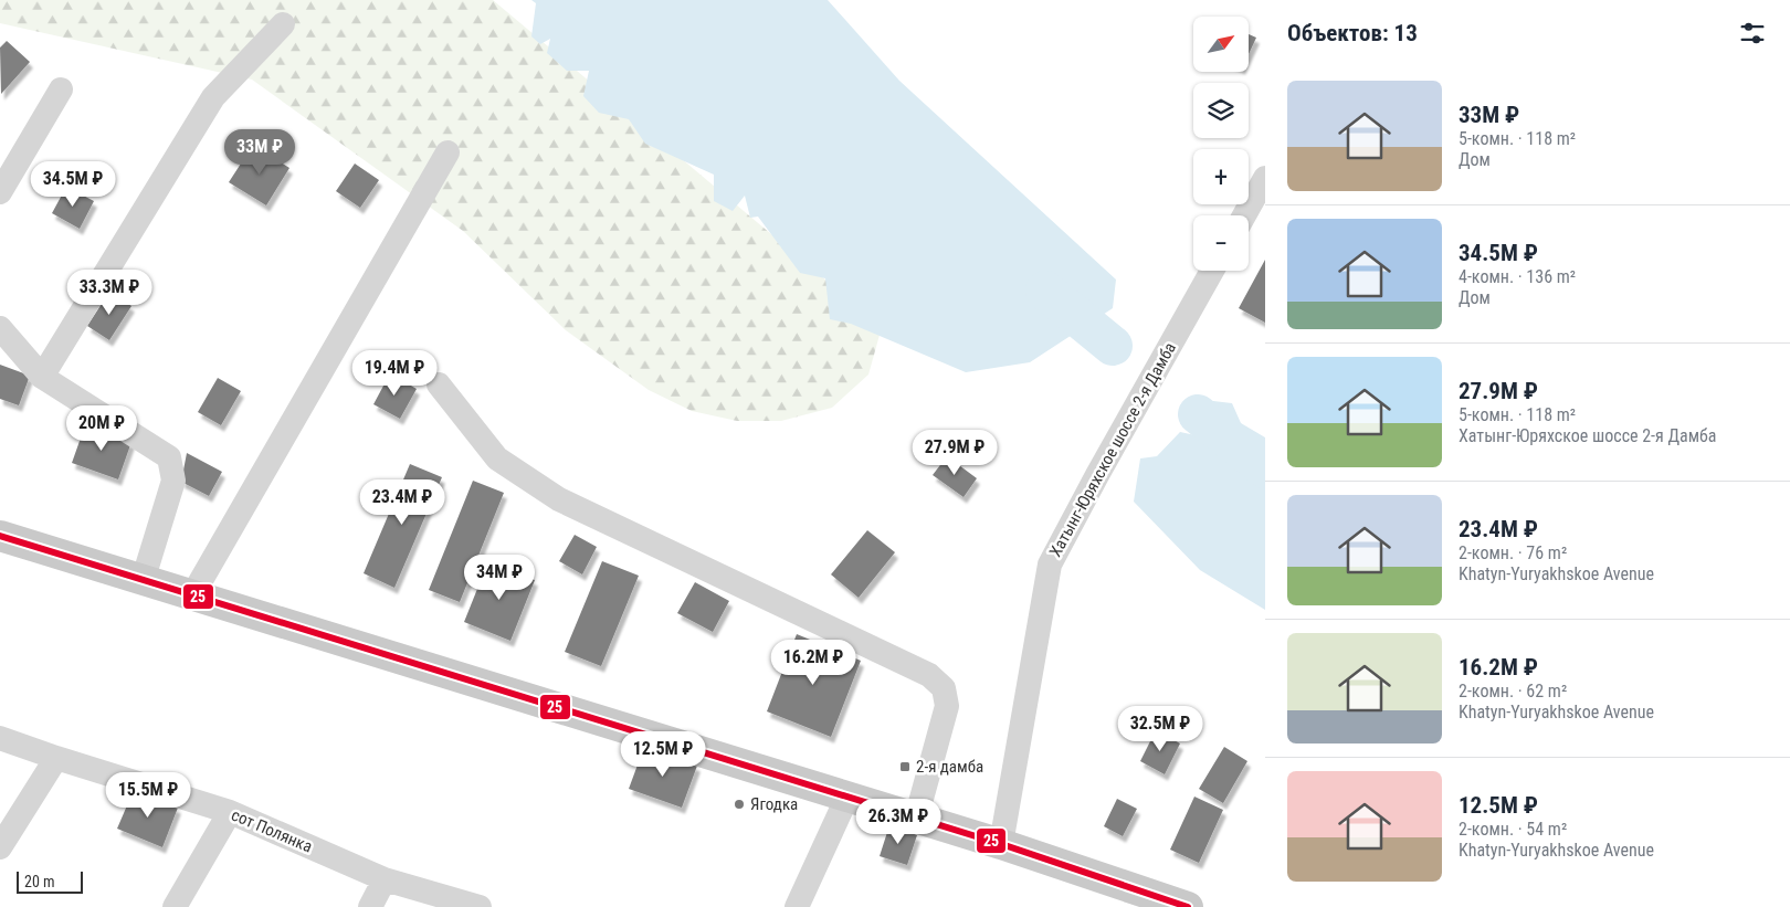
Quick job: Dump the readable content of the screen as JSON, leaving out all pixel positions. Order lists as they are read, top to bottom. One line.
{"streets":{"street":["Хатынг-Юряхское шоссе 2-я Дамба","сот Полянка"]},"places":{"transit":["2-я дамба"],"other":["Ягодка"]},"lines":["transit line 25"],"scale_bar":"20 m","north":"top right","page":{"heading":"Объектов: 13","map_buttons":["+","−"],"list":[{"name":"33M ₽","note":"5-комн. · 118 m² · Дом"},{"name":"34.5M ₽","note":"4-комн. · 136 m² · Дом"},{"name":"27.9M ₽","note":"5-комн. · 118 m² · Хатынг-Юряхское шоссе 2-я Дамба"},{"name":"23.4M ₽","note":"2-комн. · 76 m² · Khatyn-Yuryakhskoe Avenue"},{"name":"16.2M ₽","note":"2-комн. · 62 m² · Khatyn-Yuryakhskoe Avenue"},{"name":"12.5M ₽","note":"2-комн. · 54 m² · Khatyn-Yuryakhskoe Avenue"}],"price":["33M ₽","34.5M ₽","33.3M ₽","19.4M ₽","20M ₽","27.9M ₽","23.4M ₽","34M ₽","16.2M ₽","32.5M ₽","12.5M ₽","15.5M ₽","26.3M ₽"],"scale":"20 m"}}
